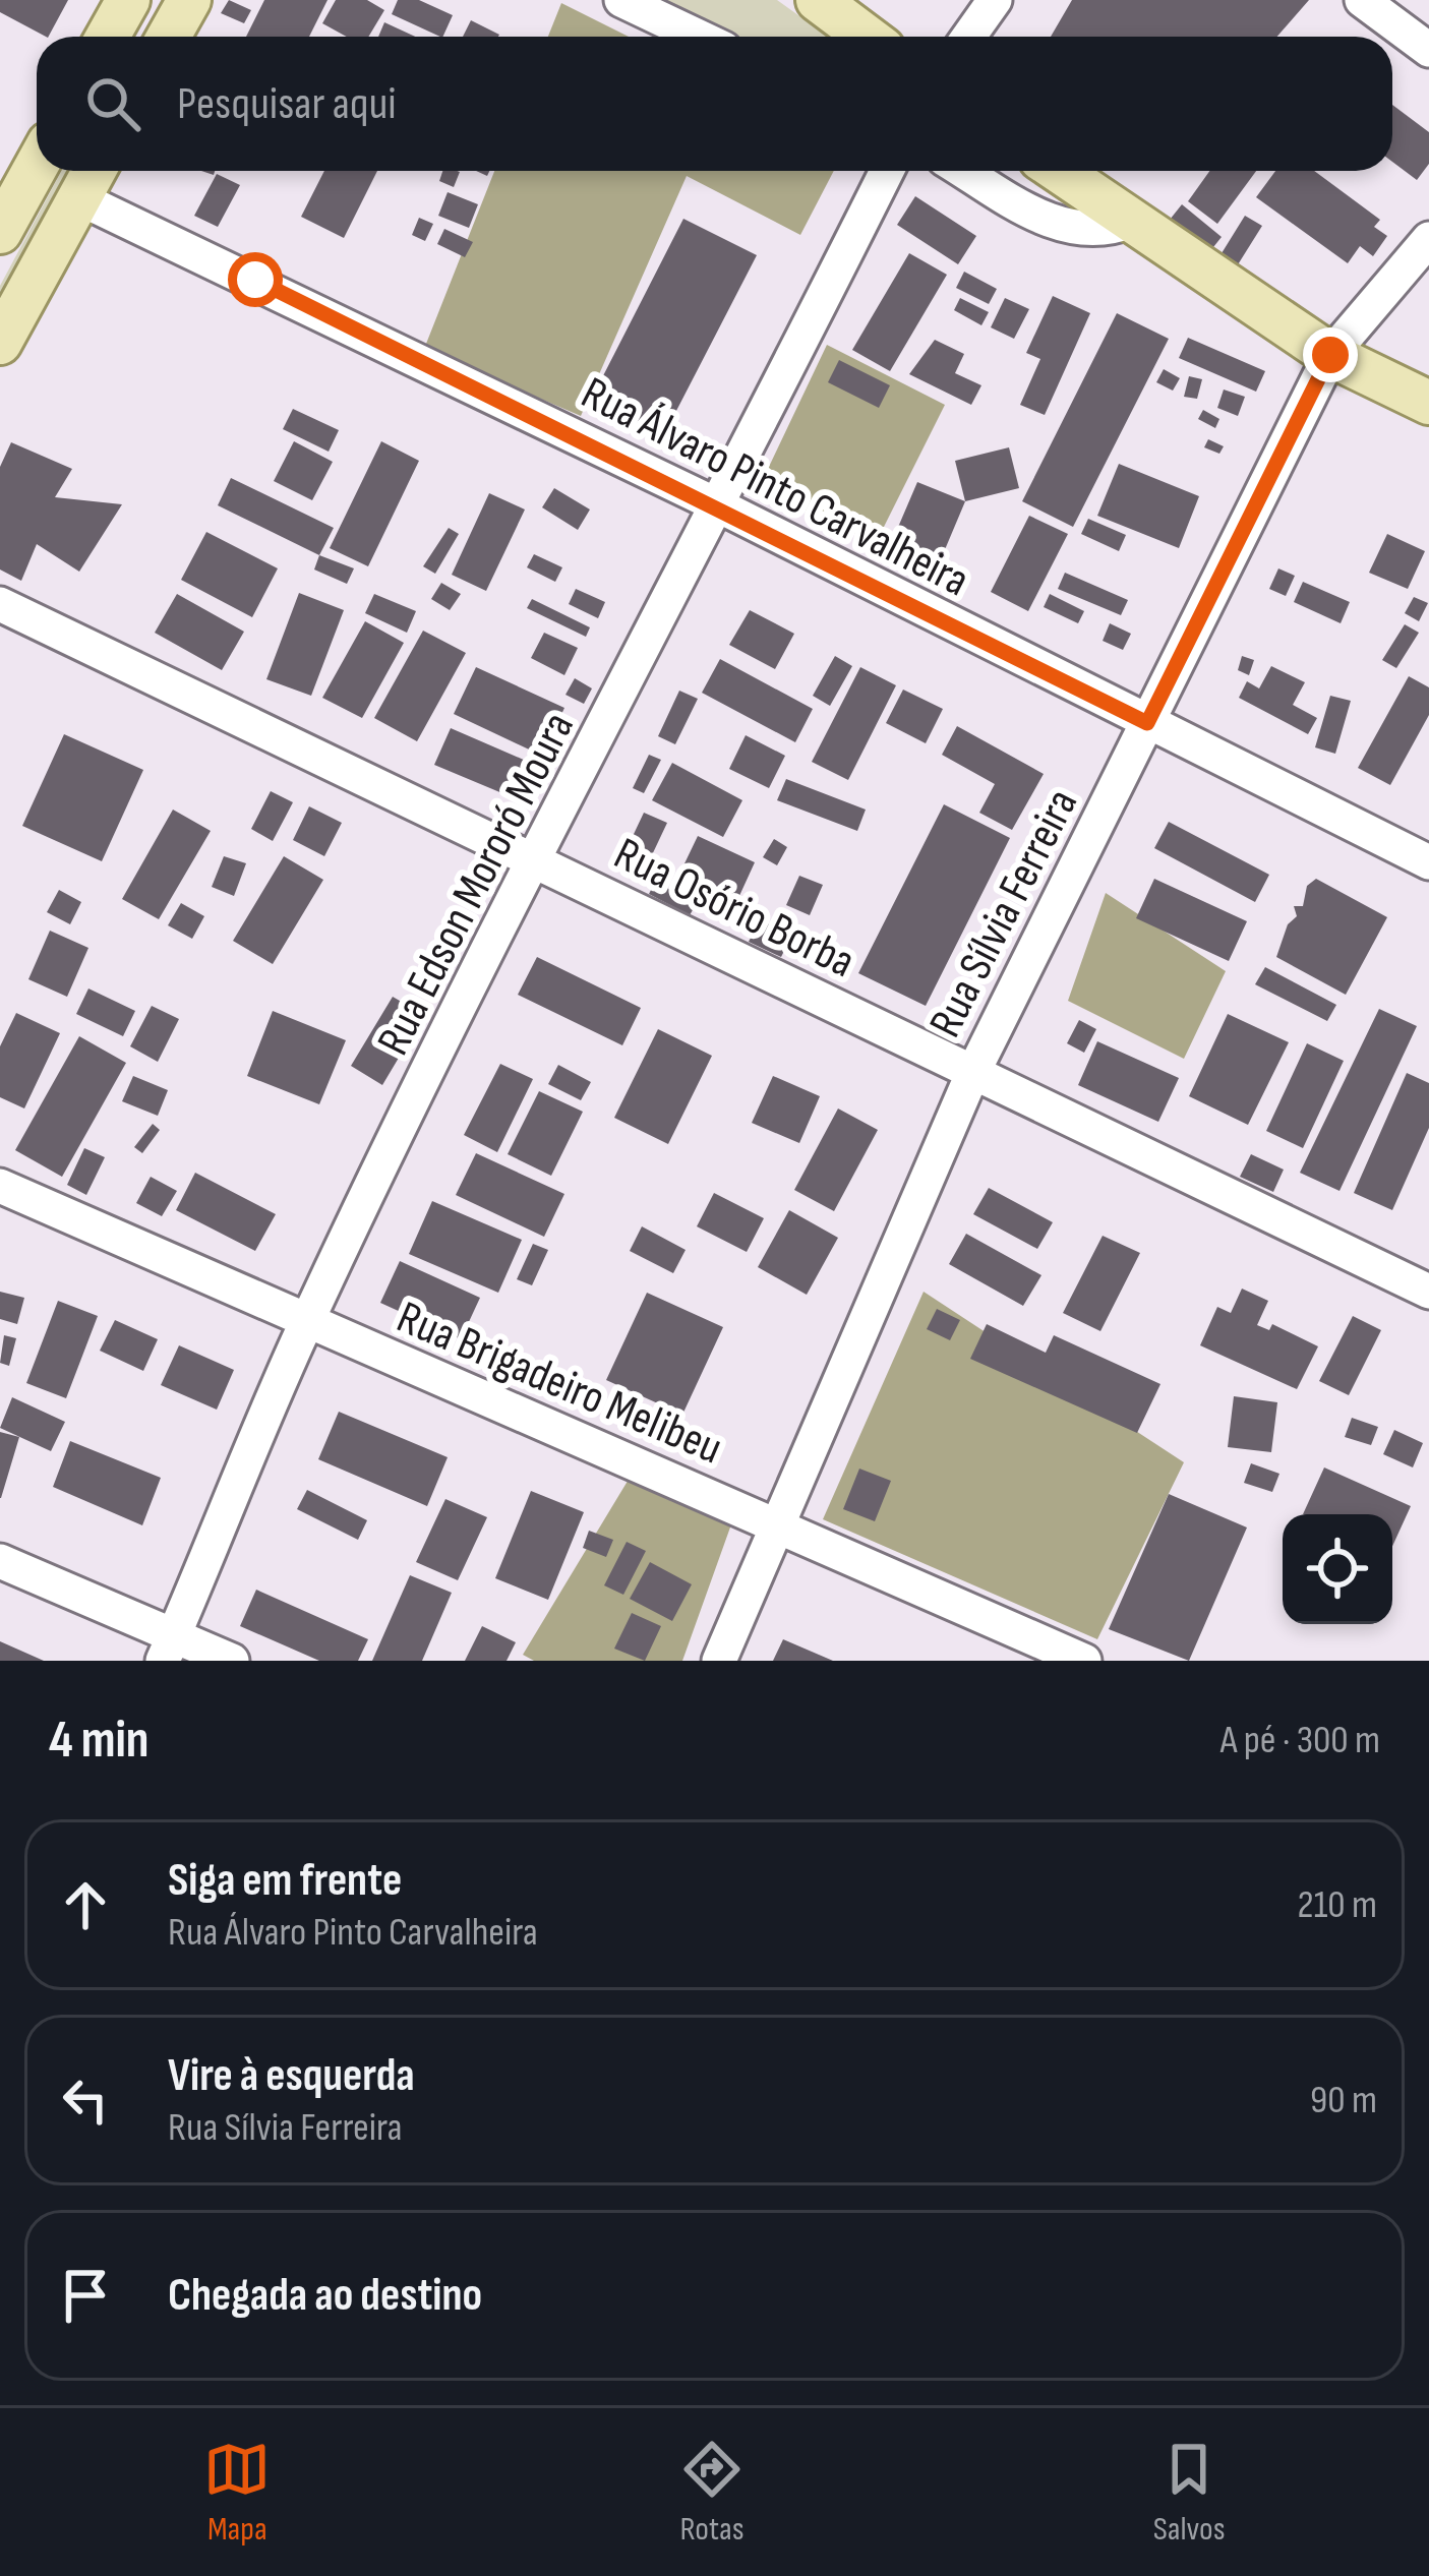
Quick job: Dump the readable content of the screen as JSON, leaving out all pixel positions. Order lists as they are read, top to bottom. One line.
{"streets":{"street":["Rua Álvaro Pinto Carvalheira","Rua Edson Mororó Moura","Rua Osório Borba","Rua Sílvia Ferreira","Rua Brigadeiro Melibeu"]},"crossings":[["Rua Álvaro Pinto Carvalheira","Rua Edson Mororó Moura"],["Rua Álvaro Pinto Carvalheira","Rua Sílvia Ferreira"],["Rua Edson Mororó Moura","Rua Osório Borba"],["Rua Edson Mororó Moura","Rua Brigadeiro Melibeu"],["Rua Osório Borba","Rua Sílvia Ferreira"],["Rua Sílvia Ferreira","Rua Brigadeiro Melibeu"]],"page":{"search":"Pesquisar aqui","heading":["4 min","A pé · 300 m"],"list":[["Siga em frente","Rua Álvaro Pinto Carvalheira","210 m"],["Vire à esquerda","Rua Sílvia Ferreira","90 m"],"Chegada ao destino"],"nav":["Mapa","Rotas","Salvos"]}}
